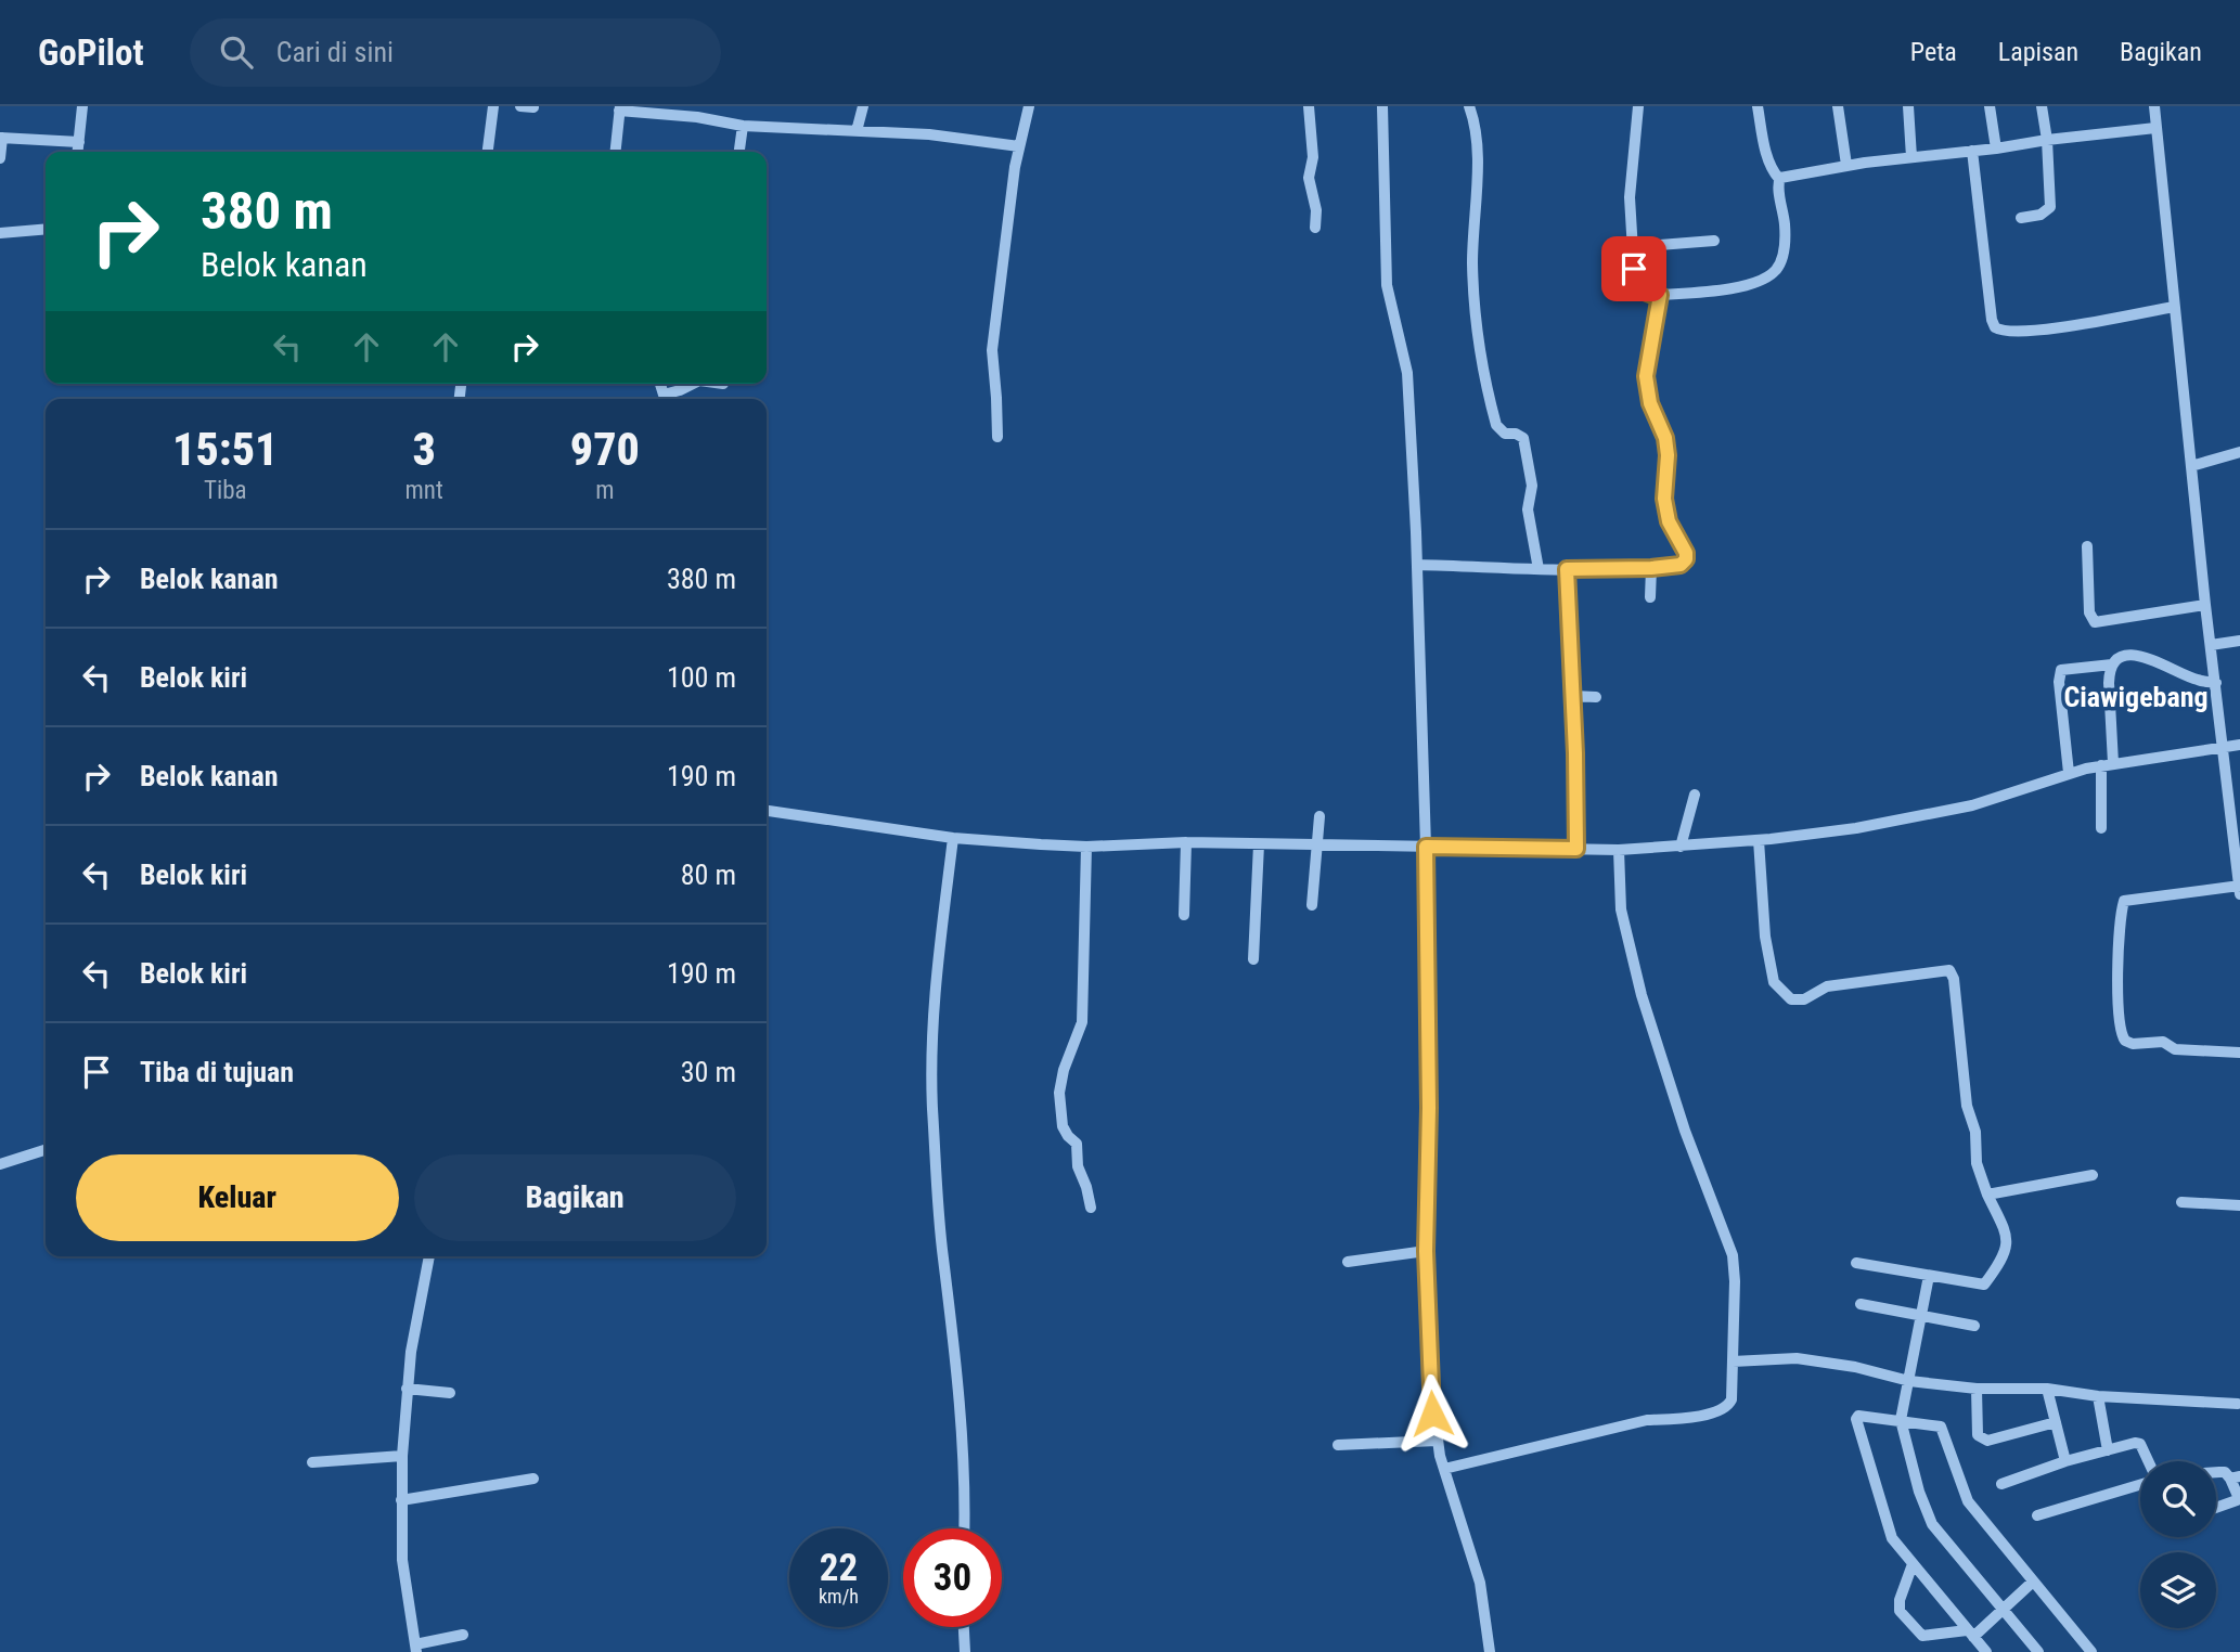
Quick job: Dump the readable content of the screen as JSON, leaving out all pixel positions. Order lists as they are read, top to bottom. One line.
{"districts":["Ciawigebang"],"page":{"header":"GoPilot","search":"Cari di sini","nav":["Peta","Lapisan","Bagikan"],"turn":["380 m","Belok kanan"],"eta":["15:51","Tiba","3","mnt","970","m"],"list":[{"name":"Belok kanan","value":"380 m"},{"name":"Belok kiri","value":"100 m"},{"name":"Belok kanan","value":"190 m"},{"name":"Belok kiri","value":"80 m"},{"name":"Belok kiri","value":"190 m"},{"name":"Tiba di tujuan","value":"30 m"}],"buttons":["Keluar","Bagikan"],"speed":"22 km/h","limit":"30"}}
